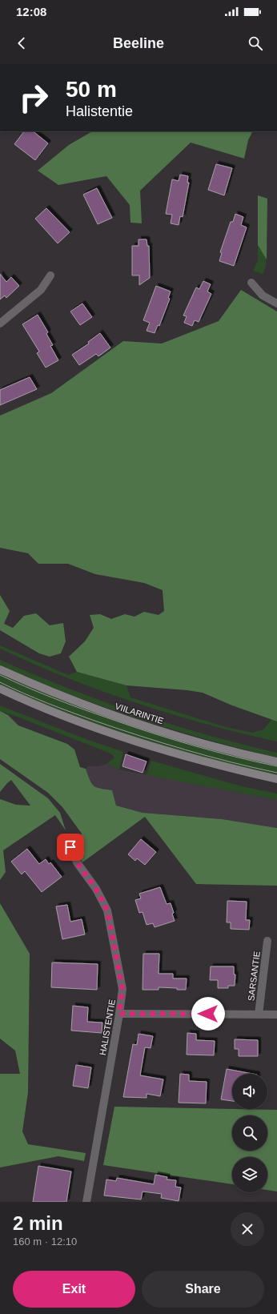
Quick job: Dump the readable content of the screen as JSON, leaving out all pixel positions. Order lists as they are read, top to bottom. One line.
{"streets":{"main road":["VIILARINTIE"],"street":["SARSANTIE","HALISTENTIE"]},"crossings":[["SARSANTIE","HALISTENTIE"]],"page":{"status":"12:08","header":"Beeline","turn":["50 m","Halistentie"],"heading":["2 min","160 m · 12:10"],"buttons":["Exit","Share"]}}
